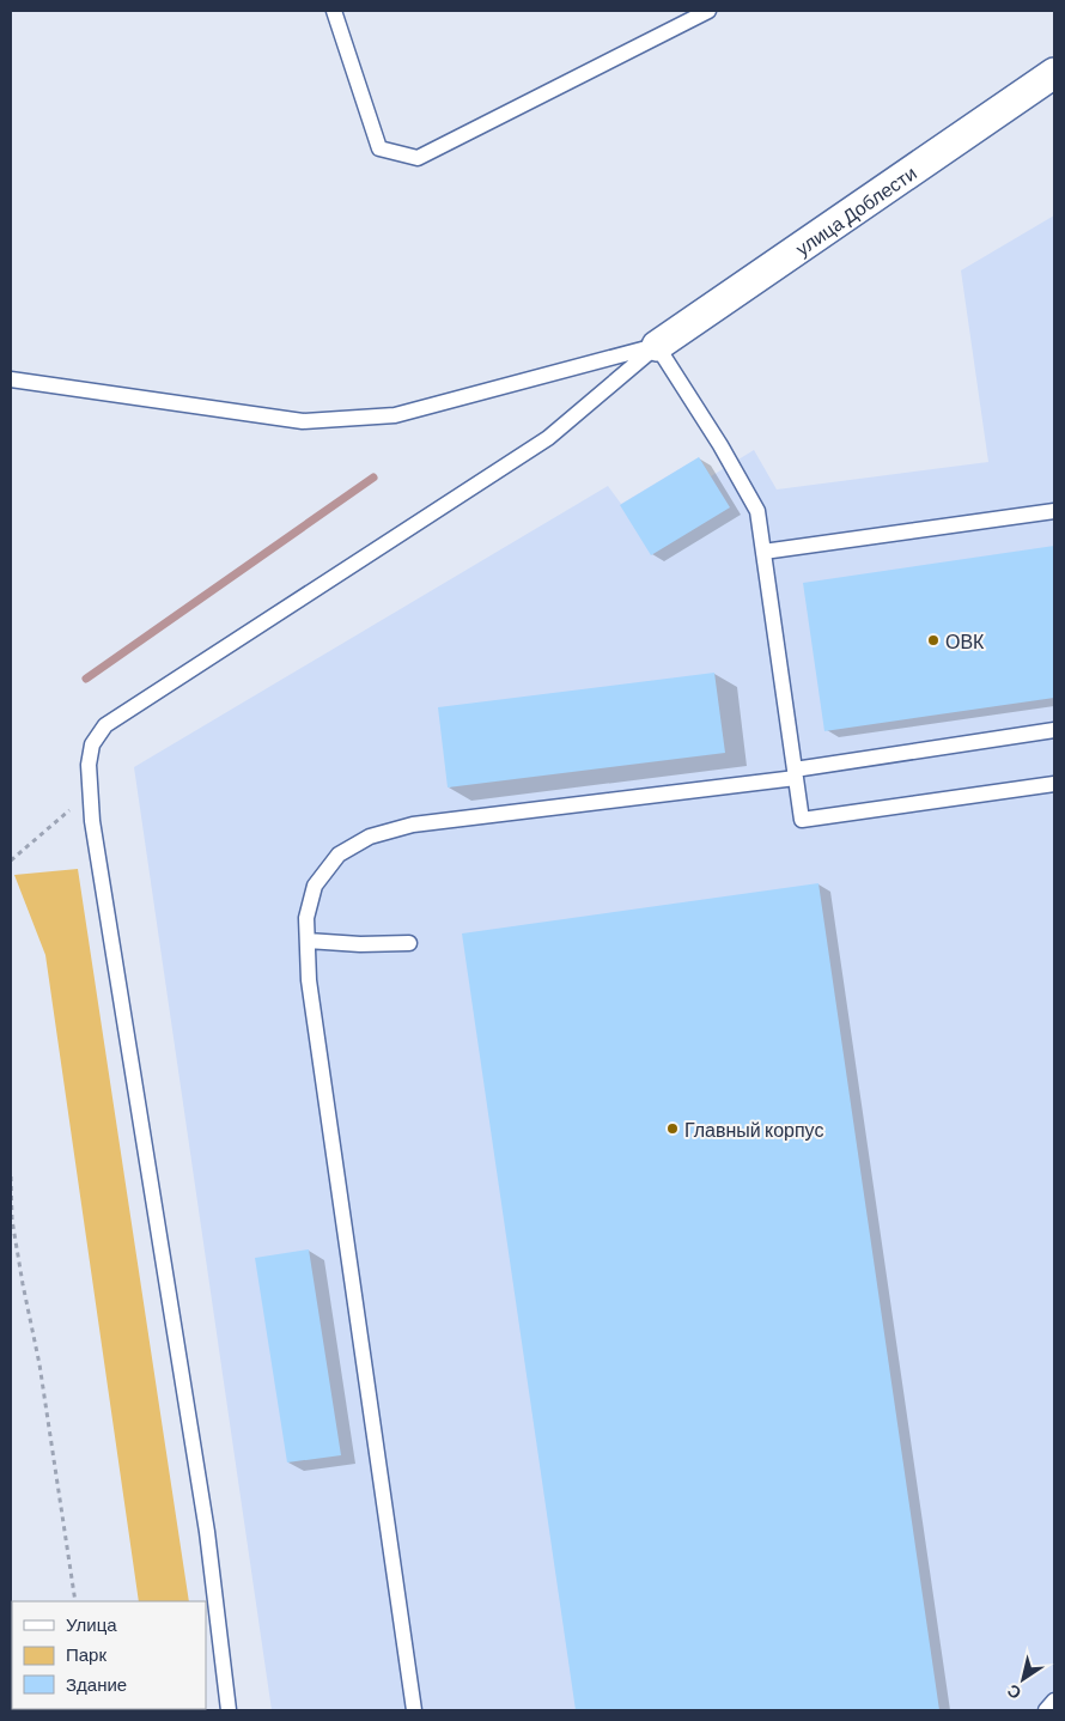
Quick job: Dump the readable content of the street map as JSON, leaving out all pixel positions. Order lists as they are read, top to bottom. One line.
{"streets":{"street":["улица Доблести"]},"places":["ОВК","Главный корпус"],"legend":["Улица","Парк","Здание"],"north":"bottom left"}
